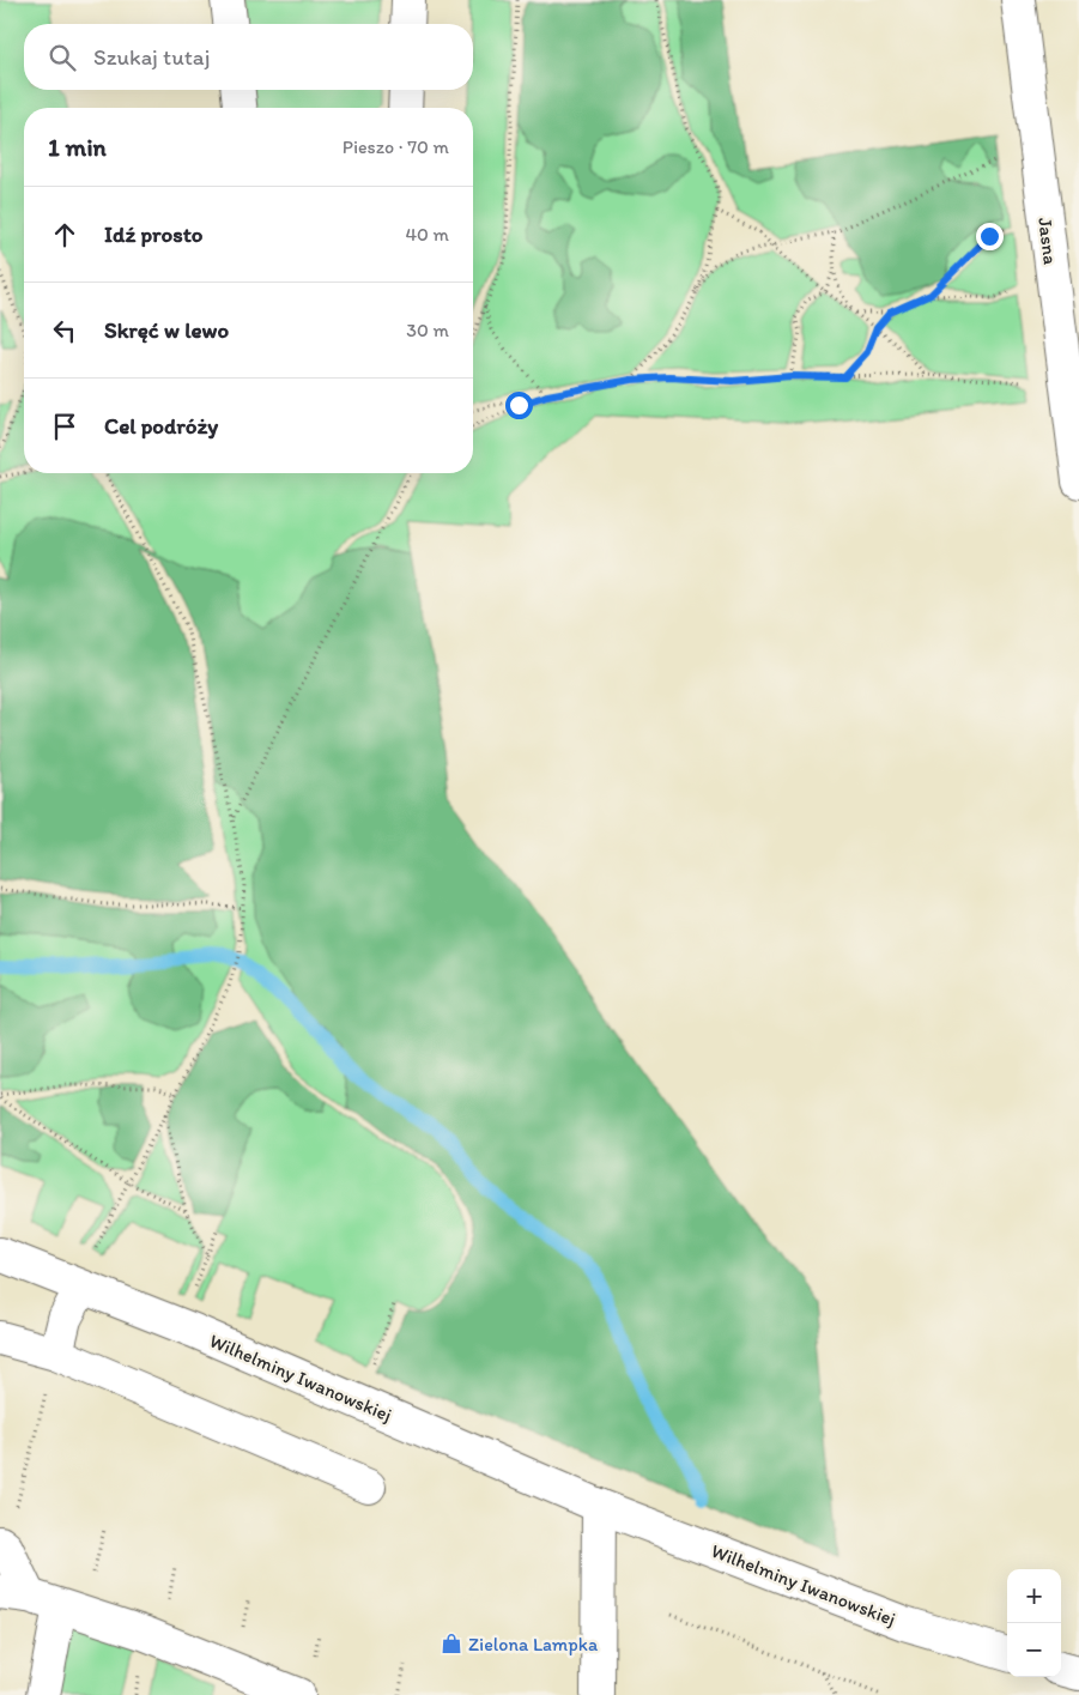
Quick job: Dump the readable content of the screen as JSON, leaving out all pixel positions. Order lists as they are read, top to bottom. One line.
{"streets":{"street":["Jasna","Wilhelminy Iwanowskiej"]},"places":{"shop":["Zielona Lampka"]},"page":{"search":"Szukaj tutaj","heading":["1 min","Pieszo · 70 m"],"list":[["Idź prosto","40 m"],["Skręć w lewo","30 m"],"Cel podróży"],"map_buttons":["+","−"]}}
